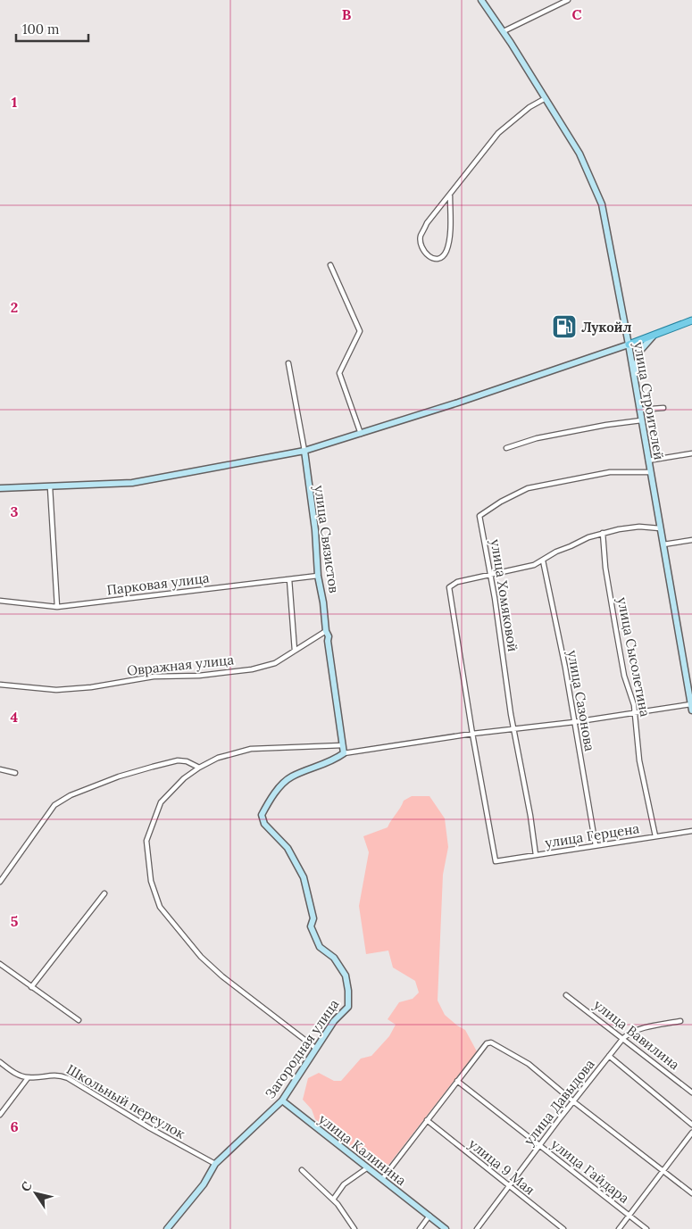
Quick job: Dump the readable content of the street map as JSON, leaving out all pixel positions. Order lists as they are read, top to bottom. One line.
{"streets":{"street":["улица Строителей","улица Связистов","Парковая улица","улица Хомяковой","улица Сысолетина","Овражная улица","улица Сазонова","улица Герцена","улица Вавилина","Загородная улица","Школьный переулок","улица Давыдова","улица Калинина","улица 9 Мая","улица Гайдара"]},"crossings":[["улица Строителей","улица Хомяковой"],["улица Связистов","Парковая улица"],["улица Связистов","Овражная улица"],["улица Связистов","Загородная улица"],["улица Хомяковой","улица Герцена"],["улица Сысолетина","улица Герцена"],["улица Сазонова","улица Герцена"],["улица Вавилина","улица Давыдова"],["Загородная улица","Школьный переулок"],["Загородная улица","улица Калинина"],["улица Давыдова","улица 9 Мая"],["улица Давыдова","улица Гайдара"]],"places":{"fuel station":["Лукойл"]},"scale_bar":"100 m","north":"top left","grid":{"columns":["B","C"],"rows":["1","2","3","4","5","6"]}}
